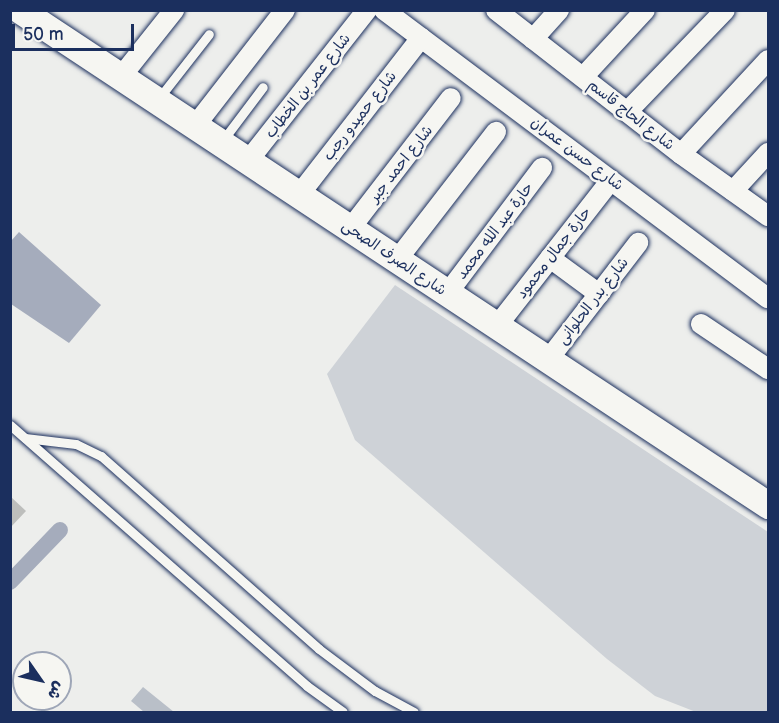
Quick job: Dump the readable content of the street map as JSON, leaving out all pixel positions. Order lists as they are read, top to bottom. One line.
{"streets":{"street":["شارع عمر بن الخطاب","شارع الحاج قاسم","شارع حميدو رجب","شارع حسن عمران","شارع احمد جبر","حارة عبد الله محمد","حارة جمال محمود","شارع الصرف الصحى","شارع بدر الحلوانى"]},"crossings":[["شارع عمر بن الخطاب","شارع الصرف الصحى"],["شارع حميدو رجب","شارع حسن عمران"],["شارع حميدو رجب","شارع الصرف الصحى"],["شارع حسن عمران","حارة جمال محمود"],["شارع احمد جبر","شارع الصرف الصحى"],["حارة عبد الله محمد","شارع الصرف الصحى"],["حارة جمال محمود","شارع الصرف الصحى"],["شارع الصرف الصحى","شارع بدر الحلوانى"]],"scale_bar":"50 m","north":"bottom right"}
